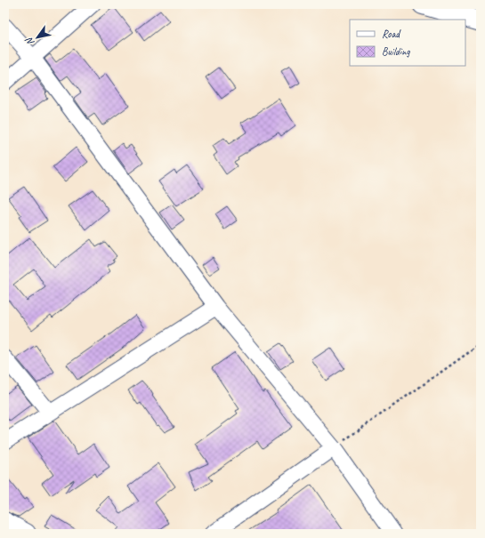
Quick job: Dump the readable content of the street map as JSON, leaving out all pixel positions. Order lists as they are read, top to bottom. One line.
{"legend":["Road","Building"],"north":"bottom left"}
